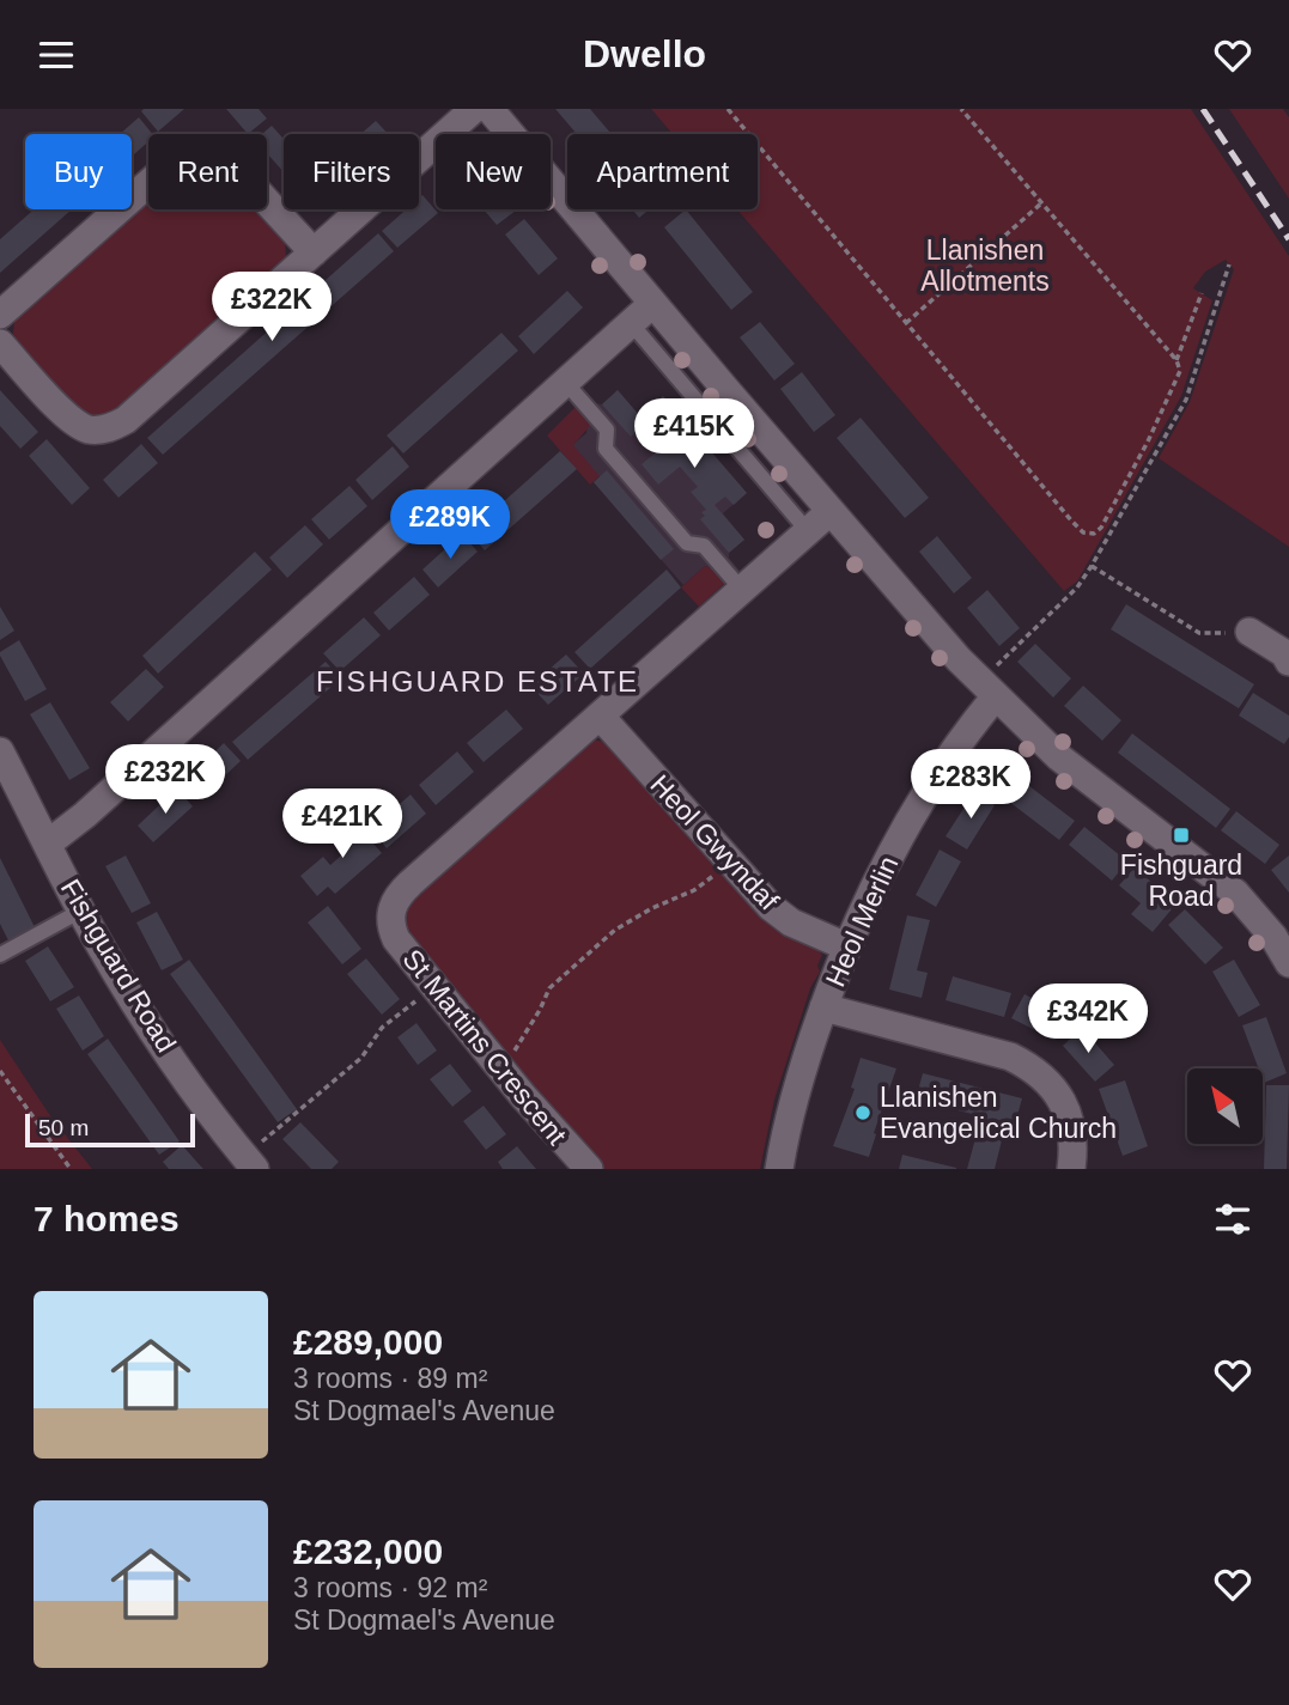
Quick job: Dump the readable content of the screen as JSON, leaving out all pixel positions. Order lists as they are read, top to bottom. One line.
{"streets":{"street":["Heol Gwyndaf","Heol Merlin","Fishguard Road","St Martins Crescent"]},"crossings":[["Heol Gwyndaf","Heol Merlin"],["Heol Gwyndaf","St Martins Crescent"]],"districts":["FISHGUARD ESTATE"],"parks":["Llanishen Allotments"],"places":{"transit":["Fishguard Road"],"other":["Llanishen Evangelical Church"]},"scale_bar":"50 m","north":"top left","page":{"header":"Dwello","chip":["Buy","Rent","Filters","New","Apartment"],"price":["£322K","£415K","£289K","£232K","£283K","£421K","£342K"],"scale":"50 m","heading":"7 homes","list":[{"name":"£289,000","note":"3 rooms · 89 m² · St Dogmael's Avenue"},{"name":"£232,000","note":"3 rooms · 92 m² · St Dogmael's Avenue"}]}}
